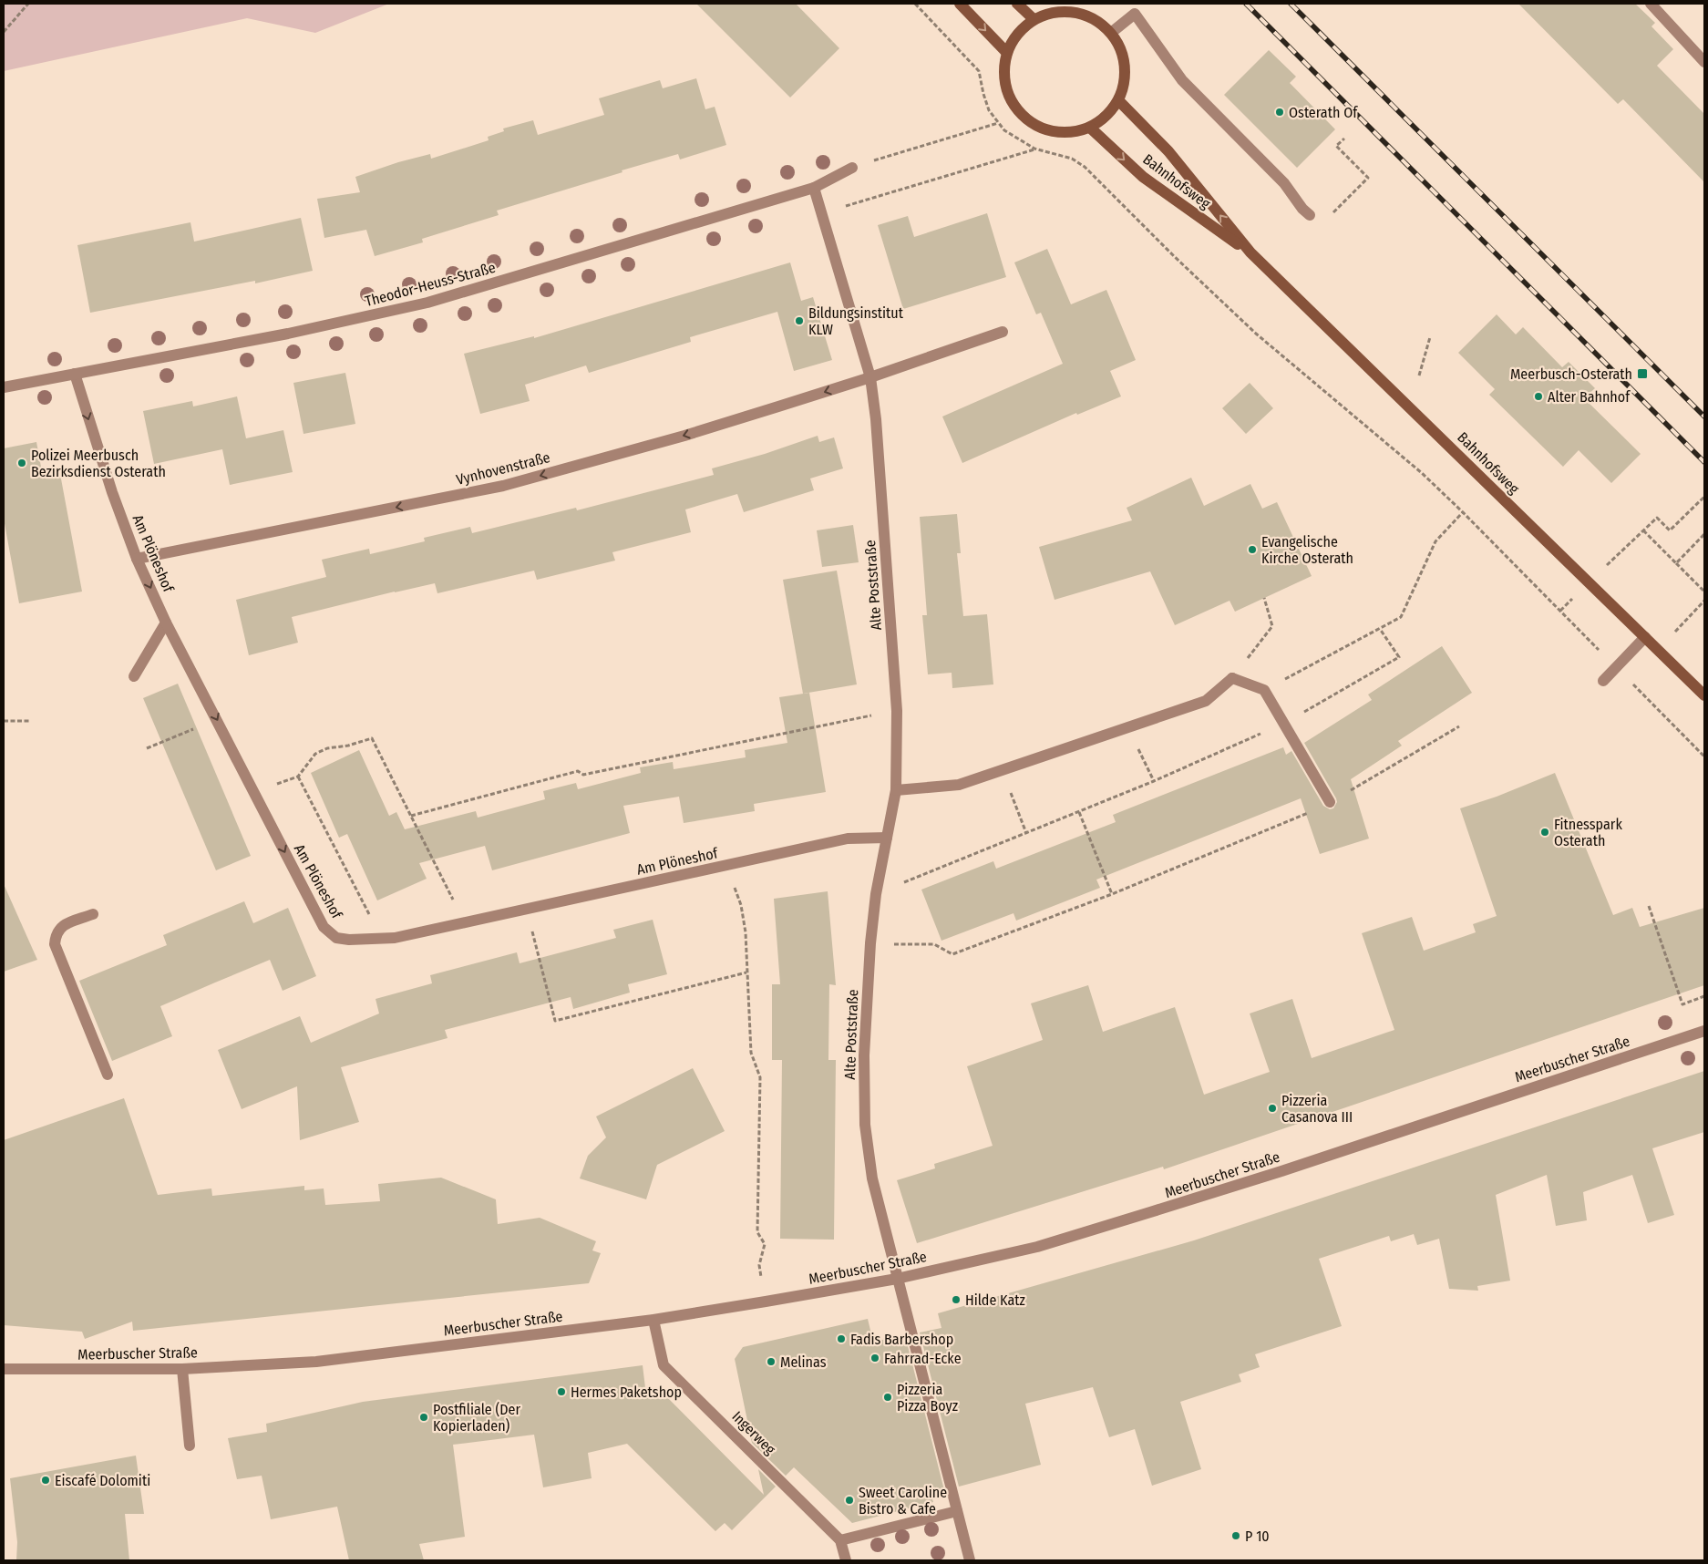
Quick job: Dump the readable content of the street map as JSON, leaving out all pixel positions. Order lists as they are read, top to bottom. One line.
{"streets":{"main road":["Bahnhofsweg"],"street":["Theodor-Heuss-Straße","Vynhovenstraße","Am Plöneshof","Alte Poststraße","Meerbuscher Straße","Ingerweg"]},"crossings":[["Theodor-Heuss-Straße","Am Plöneshof"],["Theodor-Heuss-Straße","Alte Poststraße"],["Vynhovenstraße","Am Plöneshof"],["Vynhovenstraße","Alte Poststraße"],["Am Plöneshof","Alte Poststraße"],["Alte Poststraße","Meerbuscher Straße"],["Meerbuscher Straße","Ingerweg"]],"one_way":["Vynhovenstraße","Am Plöneshof"],"places":{"other":["Osterath Of","Bildungsinstitut KLW","Alter Bahnhof","Polizei Meerbusch Bezirksdienst Osterath","Evangelische Kirche Osterath","Fitnesspark Osterath","Pizzeria Casanova III","Hilde Katz","Fadis Barbershop","Fahrrad-Ecke","Melinas","Hermes Paketshop","Pizzeria Pizza Boyz","Postfiliale (Der Kopierladen)","Eiscafé Dolomiti","Sweet Caroline Bistro & Cafe","P 10"],"transit":["Meerbusch-Osterath"]}}
